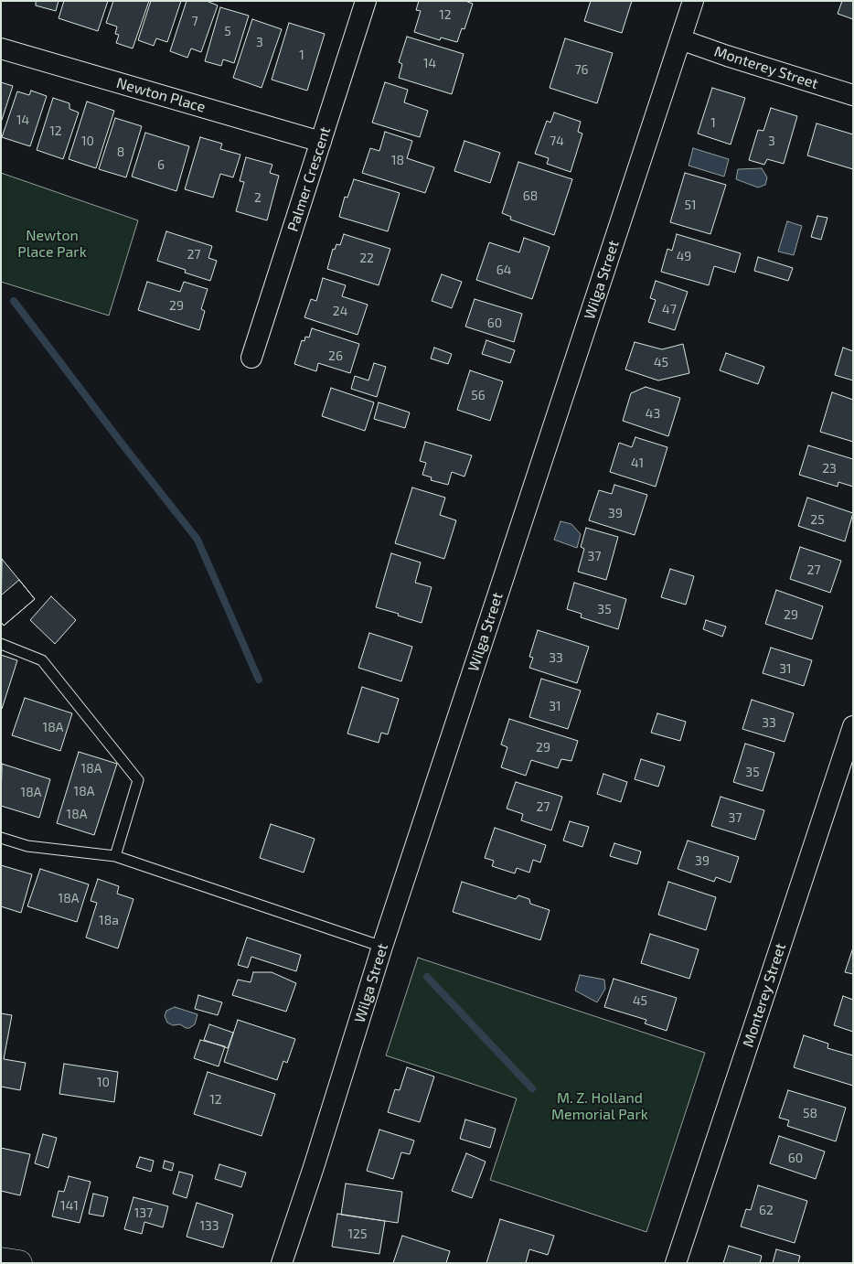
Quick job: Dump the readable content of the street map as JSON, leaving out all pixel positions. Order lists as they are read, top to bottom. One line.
{"streets":{"street":["Monterey Street","Newton Place","Palmer Crescent","Wilga Street"]},"crossings":[["Monterey Street","Wilga Street"],["Newton Place","Palmer Crescent"]],"parks":["Newton Place Park","M. Z. Holland Memorial Park"],"house_numbers":["12","7","5","3","1","14","76","14","1","12","10","74","3","8","18","6","68","2","51","27","49","22","64","29","47","24","60","26","45","56","43","41","23","39","25","37","27","35","29","33","31","31","33","18A","29","18A","35","18A","18A","27","18A","37","39","18A","18a","45","10","12","58","60","141","62","137","133","125"]}
